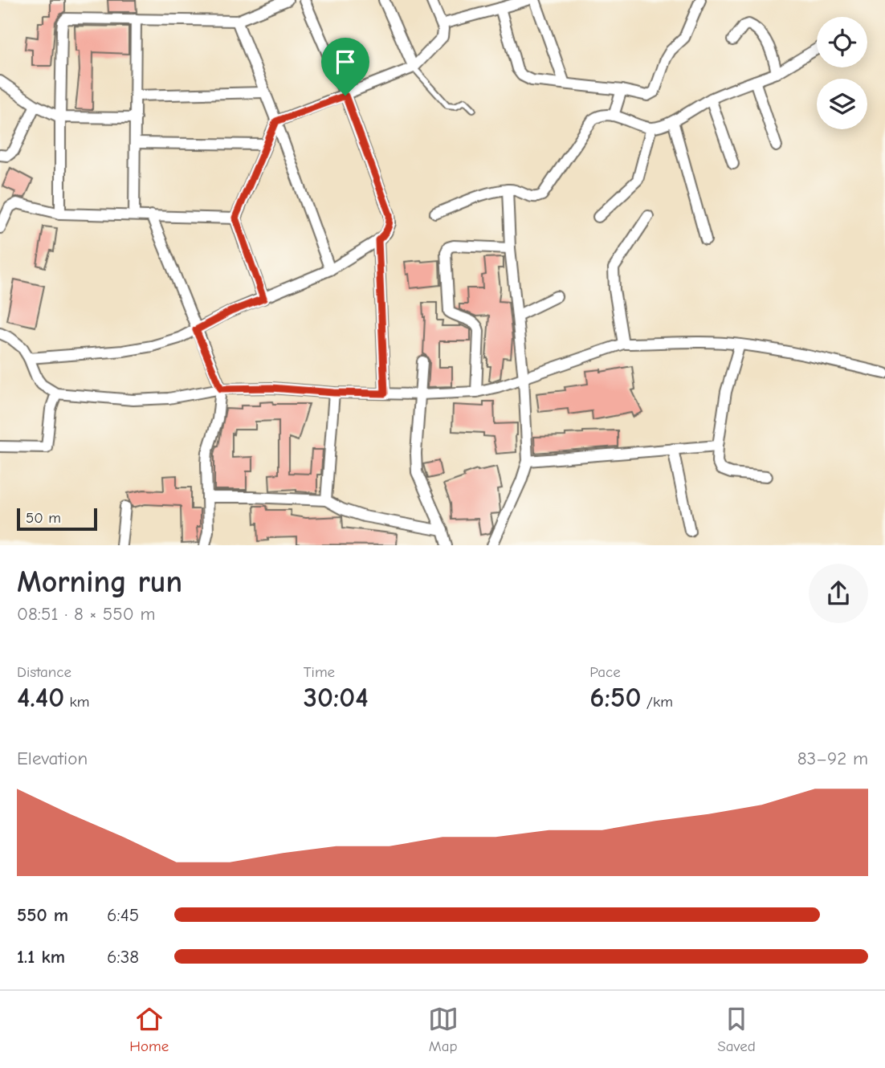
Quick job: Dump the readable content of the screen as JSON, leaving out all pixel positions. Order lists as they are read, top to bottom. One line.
{"scale_bar":"50 m","page":{"scale":"50 m","heading":["Morning run","08:51 · 8 × 550 m"],"stats":[["Distance","4.40 km"],["Time","30:04"],["Pace","6:50 /km"]],"chart":["Elevation","83–92 m"],"list":[{"name":"550 m","note":"6:45"},{"name":"1.1 km","note":"6:38"}],"tabs":["Home","Map","Saved"]}}
